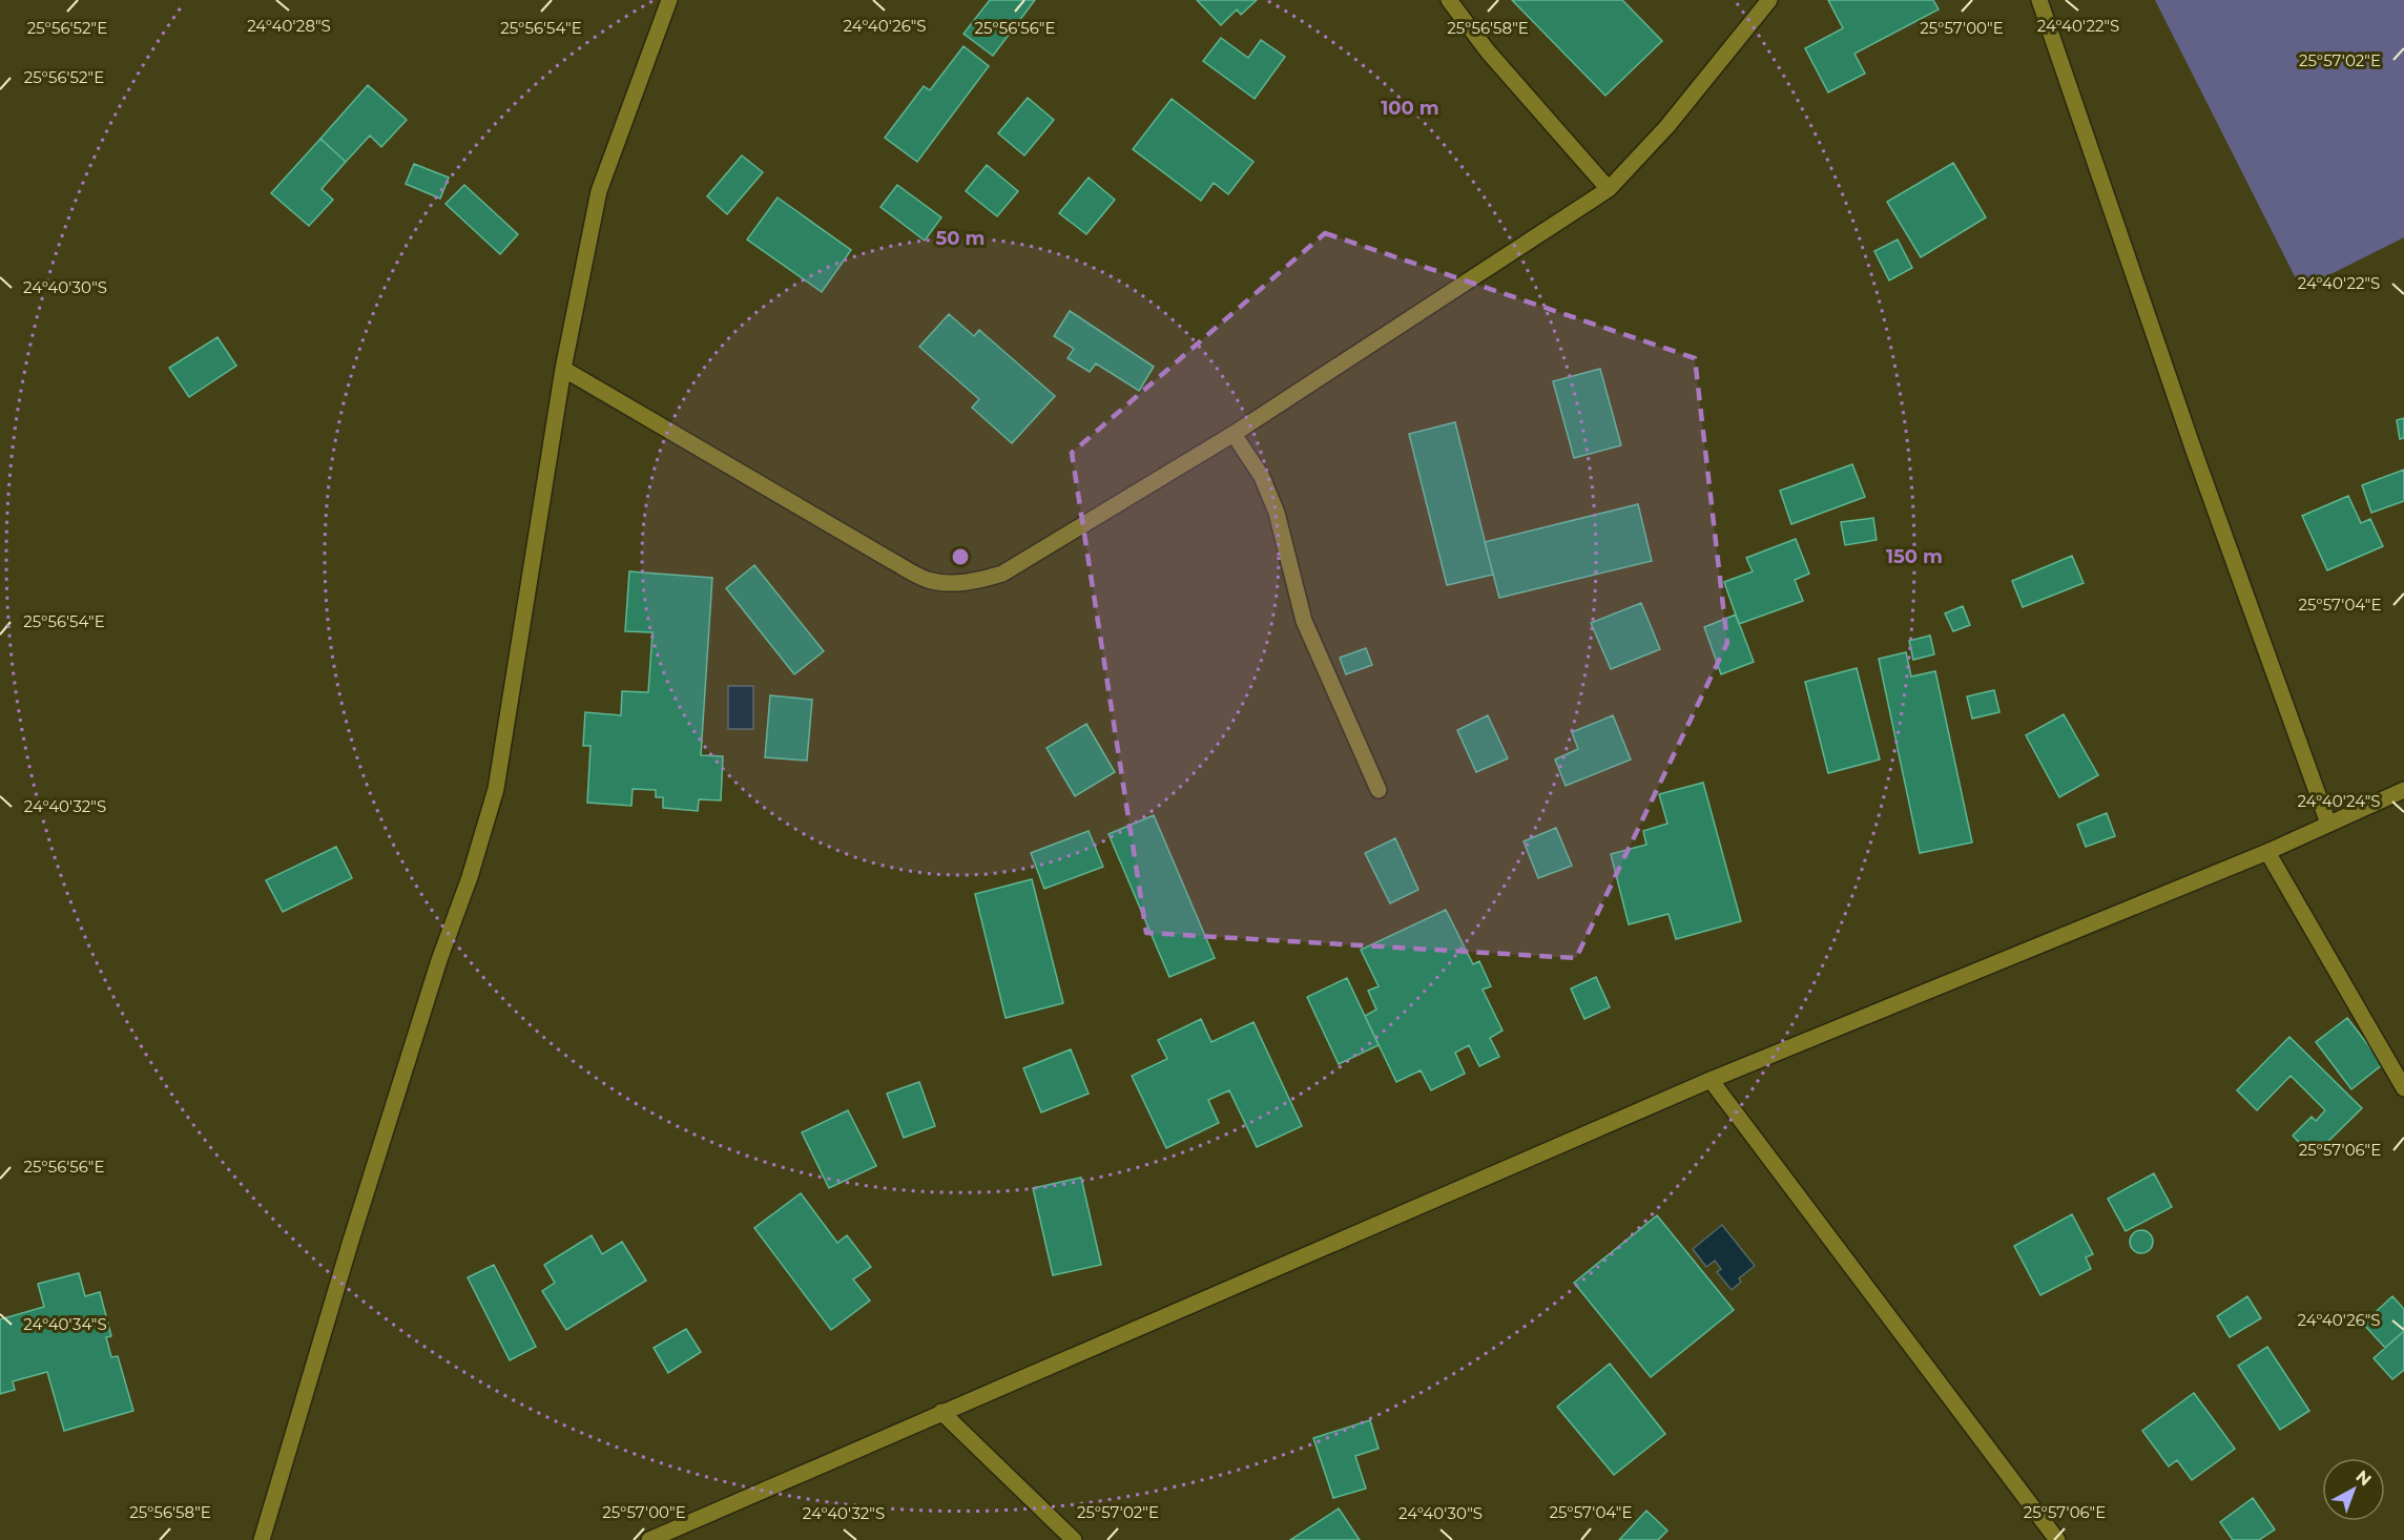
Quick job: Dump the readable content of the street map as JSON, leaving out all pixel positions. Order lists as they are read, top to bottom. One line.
{"north":"top right","coordinates":["24°40'28\"S","24°40'26\"S","24°40'22\"S","25°56'52\"E","25°56'54\"E","25°56'56\"E","25°56'58\"E","25°57'00\"E","25°57'02\"E","24°40'30\"S","25°57'04\"E","24°40'24\"S","24°40'32\"S","25°57'06\"E","24°40'34\"S"],"rings":["100 m","50 m","150 m"]}
